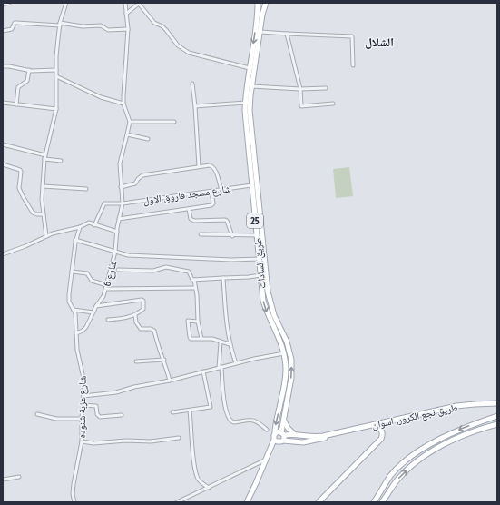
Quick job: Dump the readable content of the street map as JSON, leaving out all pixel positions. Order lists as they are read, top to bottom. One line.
{"streets":{"main road":["25","طريق السادات","طريق نجع الكرور, اسوان"],"street":["شارع مسجد فاروق الاول","شارع 6","شارع عزبة شنوده"]},"crossings":[["شارع مسجد فاروق الاول","طريق السادات"],["شارع مسجد فاروق الاول","شارع 6"],["طريق السادات","طريق نجع الكرور, اسوان"],["شارع 6","شارع عزبة شنوده"]],"districts":["الشلال"]}
